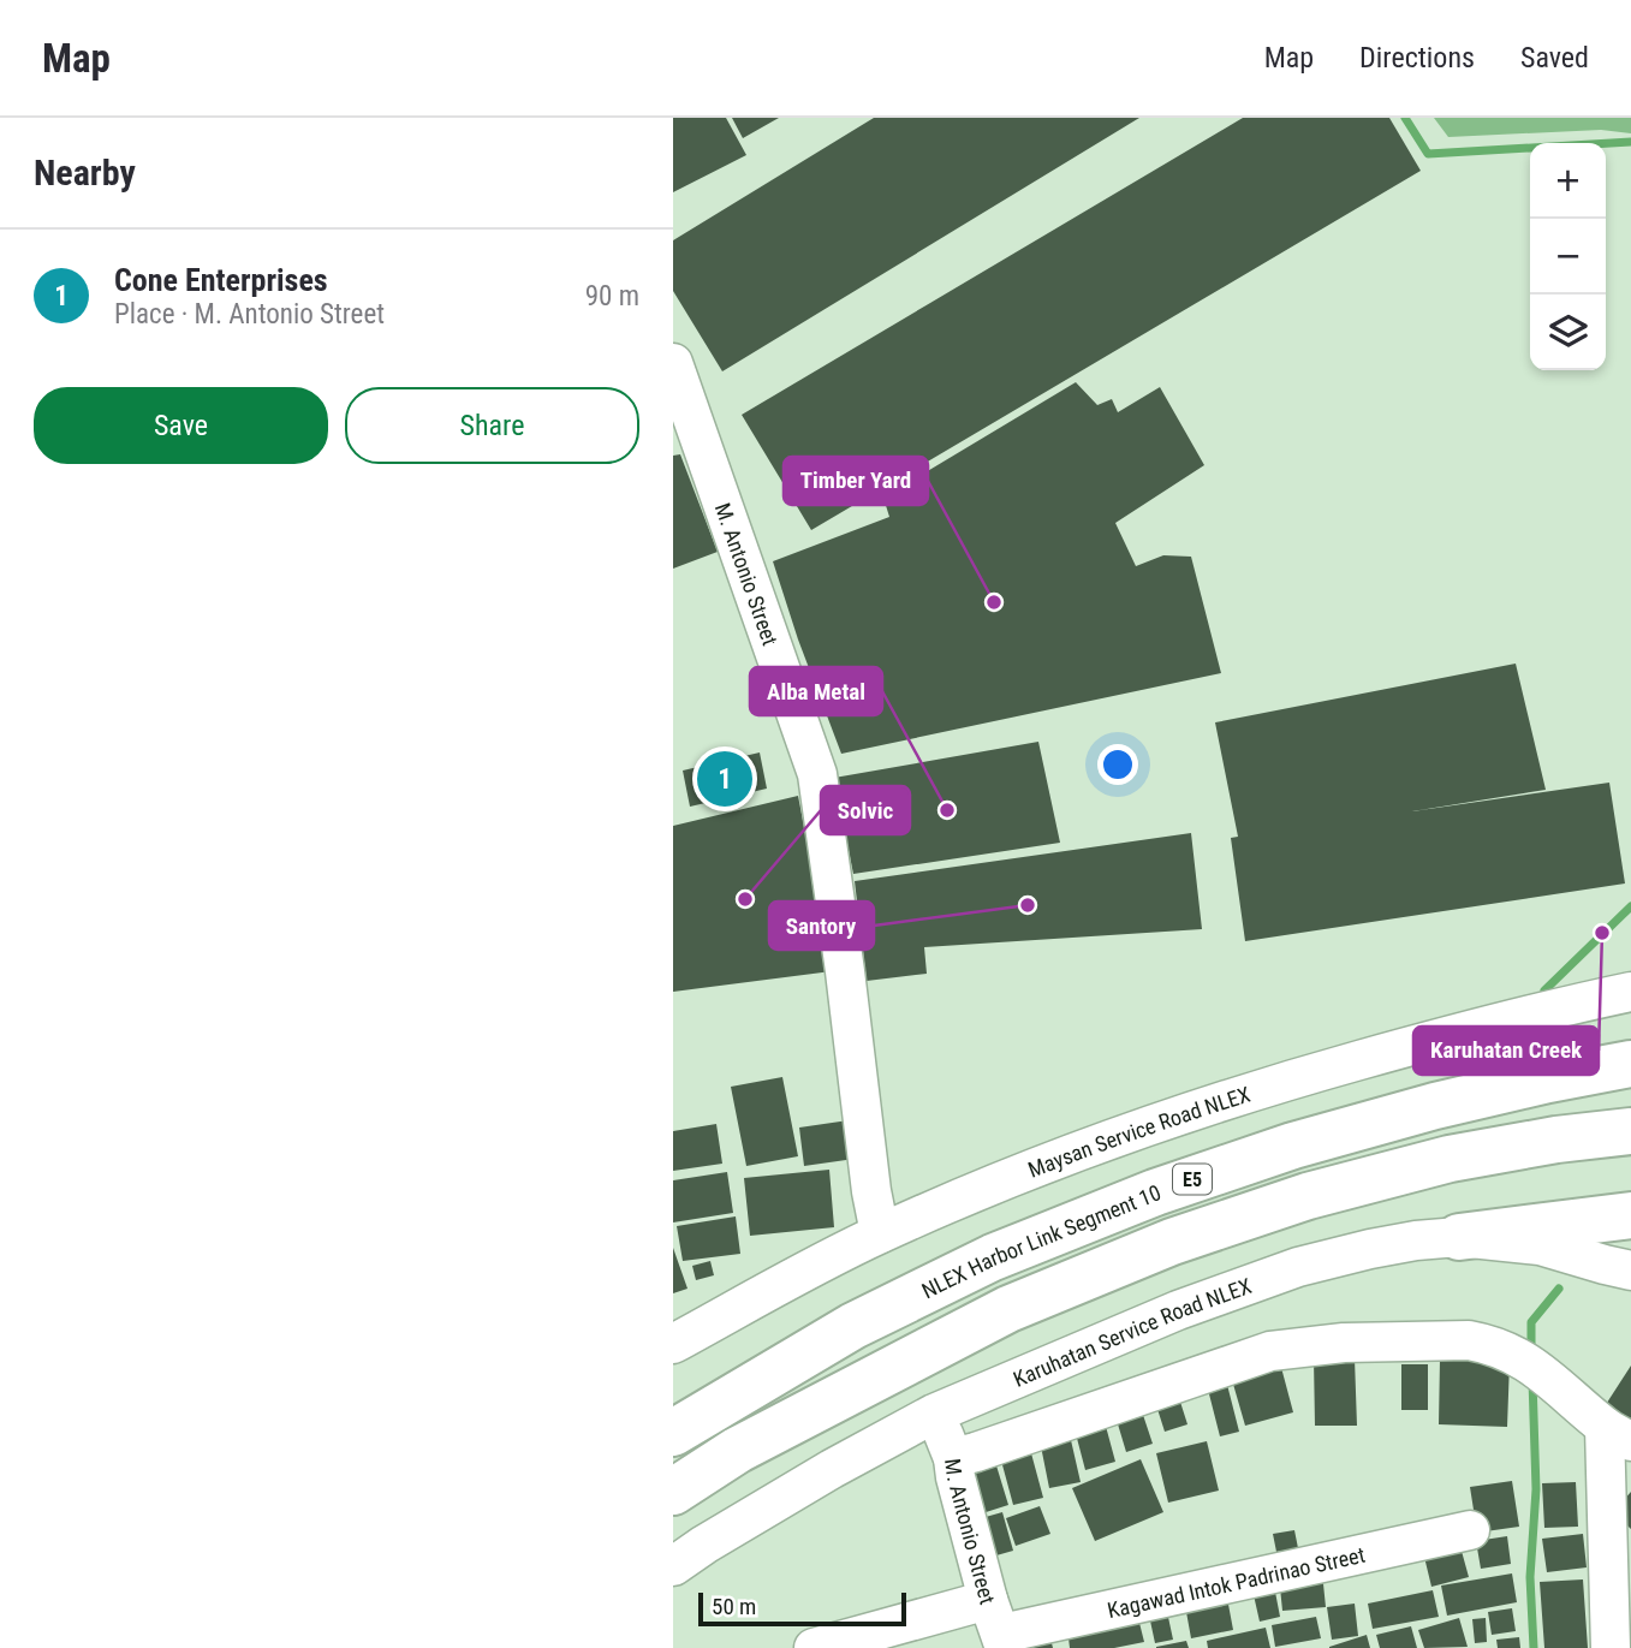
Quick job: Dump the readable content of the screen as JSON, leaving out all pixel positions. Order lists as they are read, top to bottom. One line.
{"streets":{"highway":["E5","NLEX Harbor Link Segment 10"],"street":["M. Antonio Street","Maysan Service Road NLEX","Karuhatan Service Road NLEX","Kagawad Intok Padrinao Street"]},"crossings":[["M. Antonio Street","Maysan Service Road NLEX"],["M. Antonio Street","Karuhatan Service Road NLEX"],["M. Antonio Street","Kagawad Intok Padrinao Street"]],"places":["Timber Yard","Alba Metal","Solvic","Santory","Karuhatan Creek"],"scale_bar":"50 m","page":{"header":"Map","nav":["Map","Directions","Saved"],"heading":"Nearby","map_buttons":["+","−"],"list":[{"mark":"1","name":"Cone Enterprises","note":"Place · M. Antonio Street","value":"90 m"}],"buttons":["Save","Share"],"pins":"1","scale":"50 m"}}
